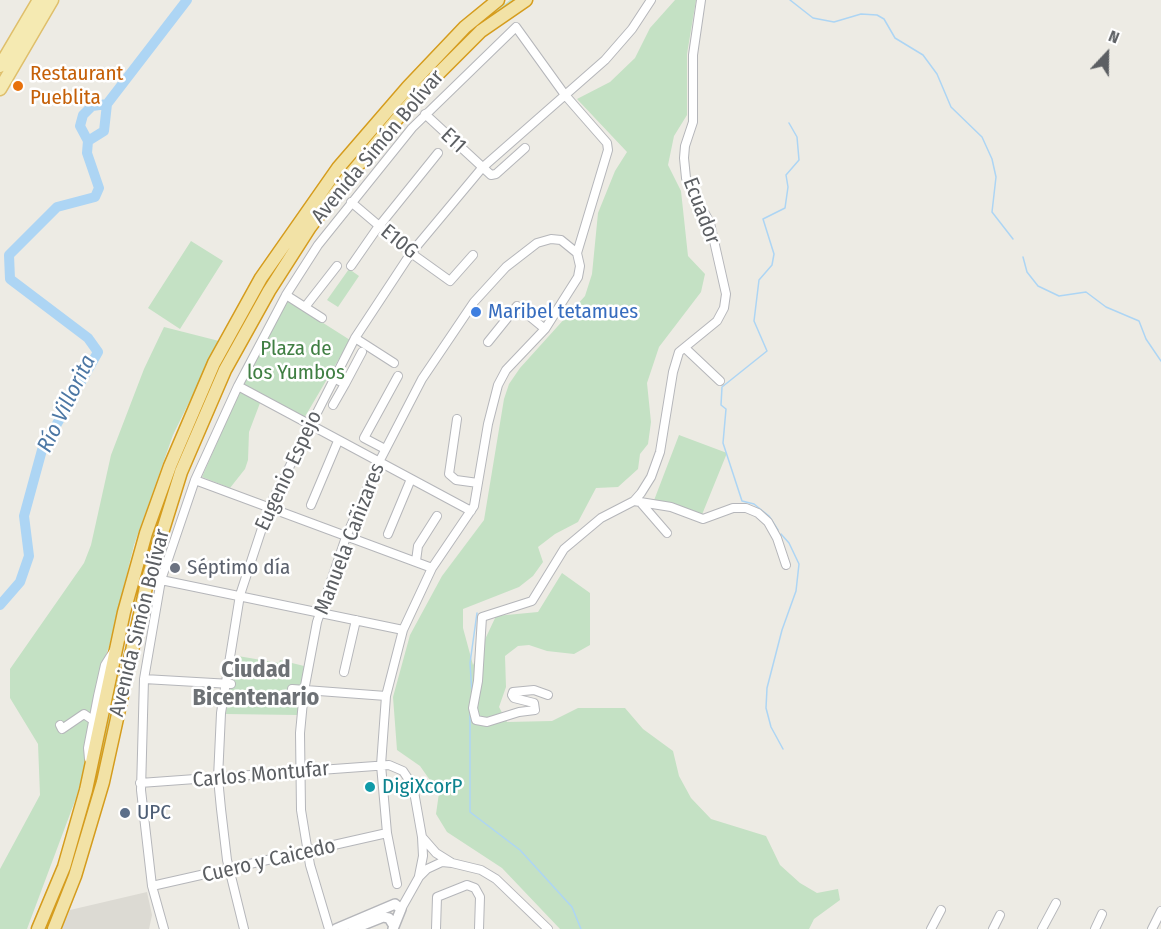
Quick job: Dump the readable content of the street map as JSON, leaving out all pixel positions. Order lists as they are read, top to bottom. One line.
{"streets":{"highway":["Avenida Simón Bolívar"],"street":["E11","Ecuador","E10G","Eugenio Espejo","Manuela Cañizares","Carlos Montufar","Cuero y Caicedo"]},"crossings":[["E11","Eugenio Espejo"],["E10G","Eugenio Espejo"],["Eugenio Espejo","Carlos Montufar"],["Eugenio Espejo","Cuero y Caicedo"],["Manuela Cañizares","Carlos Montufar"],["Manuela Cañizares","Cuero y Caicedo"]],"districts":["Ciudad Bicentenario"],"water":["Río Villorita"],"parks":["Plaza de los Yumbos"],"places":["Restaurant Pueblita","Maribel tetamues","Séptimo día","DigiXcorP","UPC"],"north":"top"}
